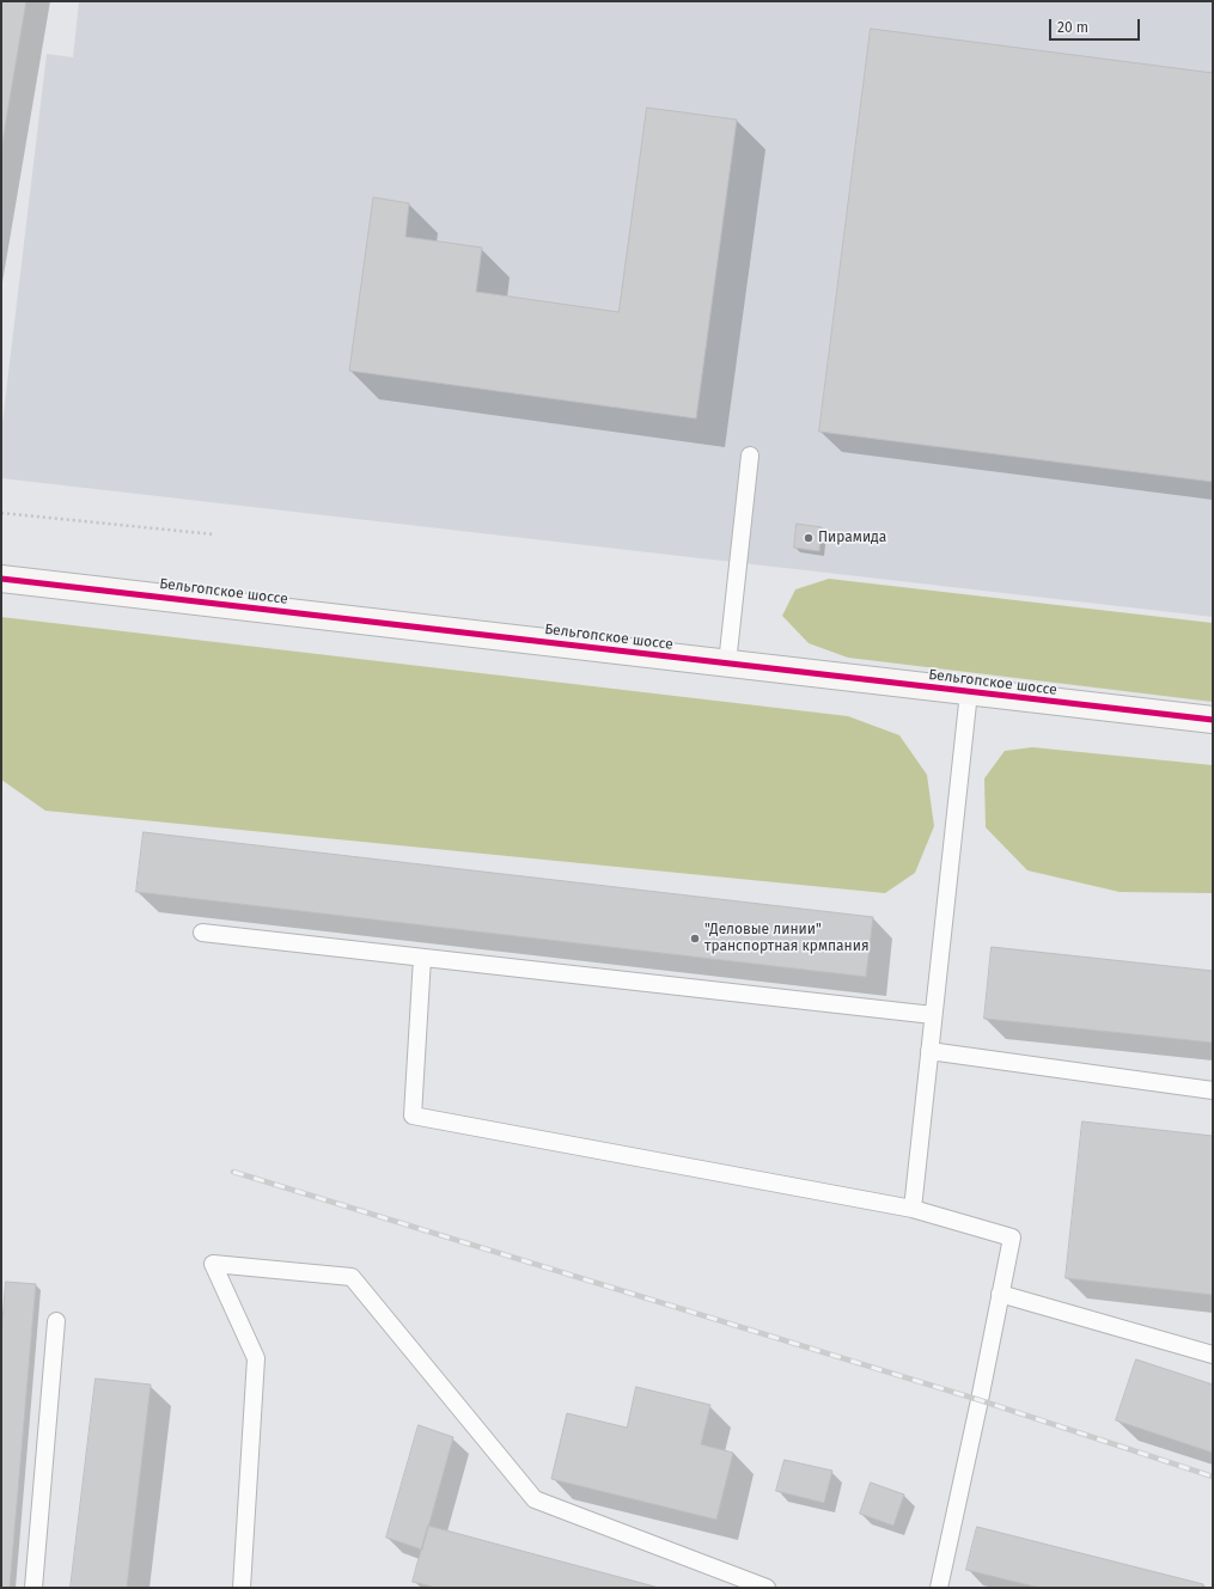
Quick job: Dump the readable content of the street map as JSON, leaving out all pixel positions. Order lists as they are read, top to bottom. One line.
{"streets":{"street":["Бельгопское шоссе"]},"places":["Пирамида","\"Деловые линии\" транспортная крмпания"],"scale_bar":"20 m"}
